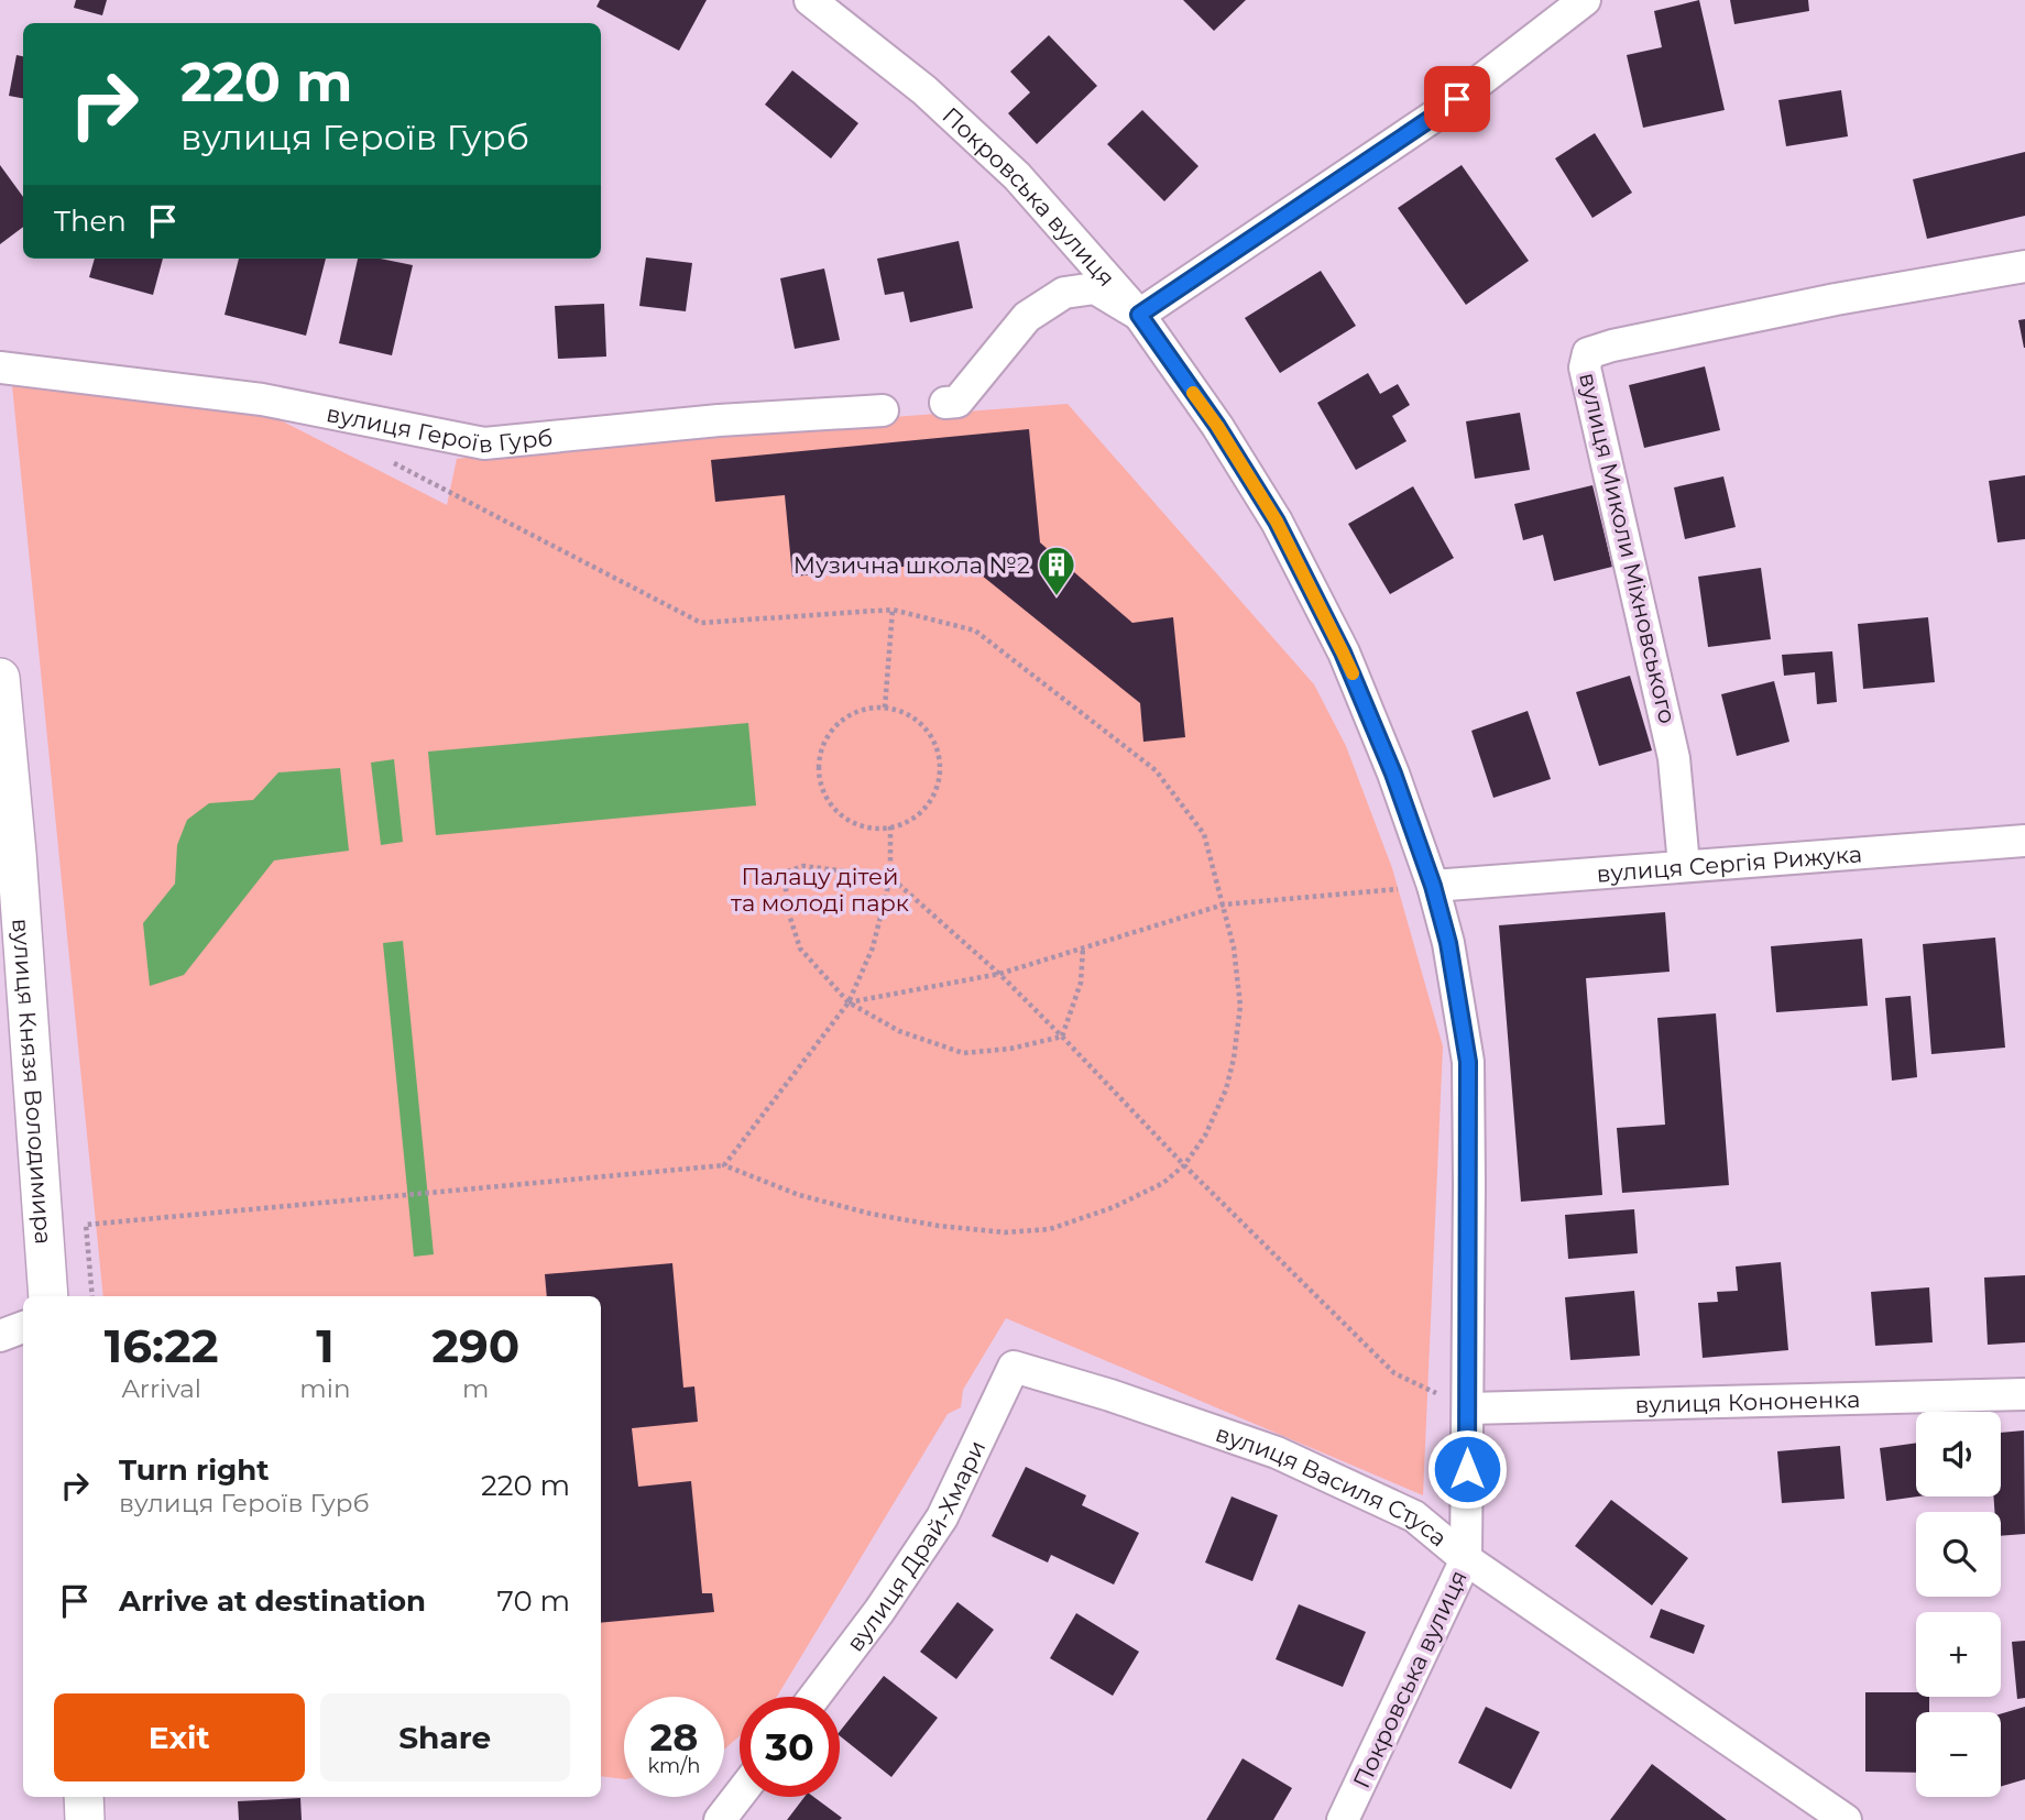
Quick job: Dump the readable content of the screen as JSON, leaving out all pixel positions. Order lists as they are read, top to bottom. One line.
{"streets":{"street":["Покровська вулиця","вулиця Героїв Гурб","вулиця Миколи Міхновського","вулиця Сергія Рижука","вулиця Князя Володимира","вулиця Кононенка","вулиця Василя Стуса","вулиця Драй-Хмари"]},"crossings":[["Покровська вулиця","вулиця Сергія Рижука"],["Покровська вулиця","вулиця Кононенка"],["Покровська вулиця","вулиця Василя Стуса"],["вулиця Миколи Міхновського","вулиця Сергія Рижука"],["вулиця Василя Стуса","вулиця Драй-Хмари"]],"parks":["Палацу дітей та молоді парк"],"places":{"building":["Музична школа №2"]},"page":{"turn":["220 m","вулиця Героїв Гурб"],"then":"Then","eta":["16:22","Arrival","1","min","290","m"],"map_buttons":["+","−"],"list":[{"name":"Turn right","note":"вулиця Героїв Гурб","value":"220 m"},{"name":"Arrive at destination","value":"70 m"}],"buttons":["Exit","Share"],"speed":"28 km/h","limit":"30"}}
